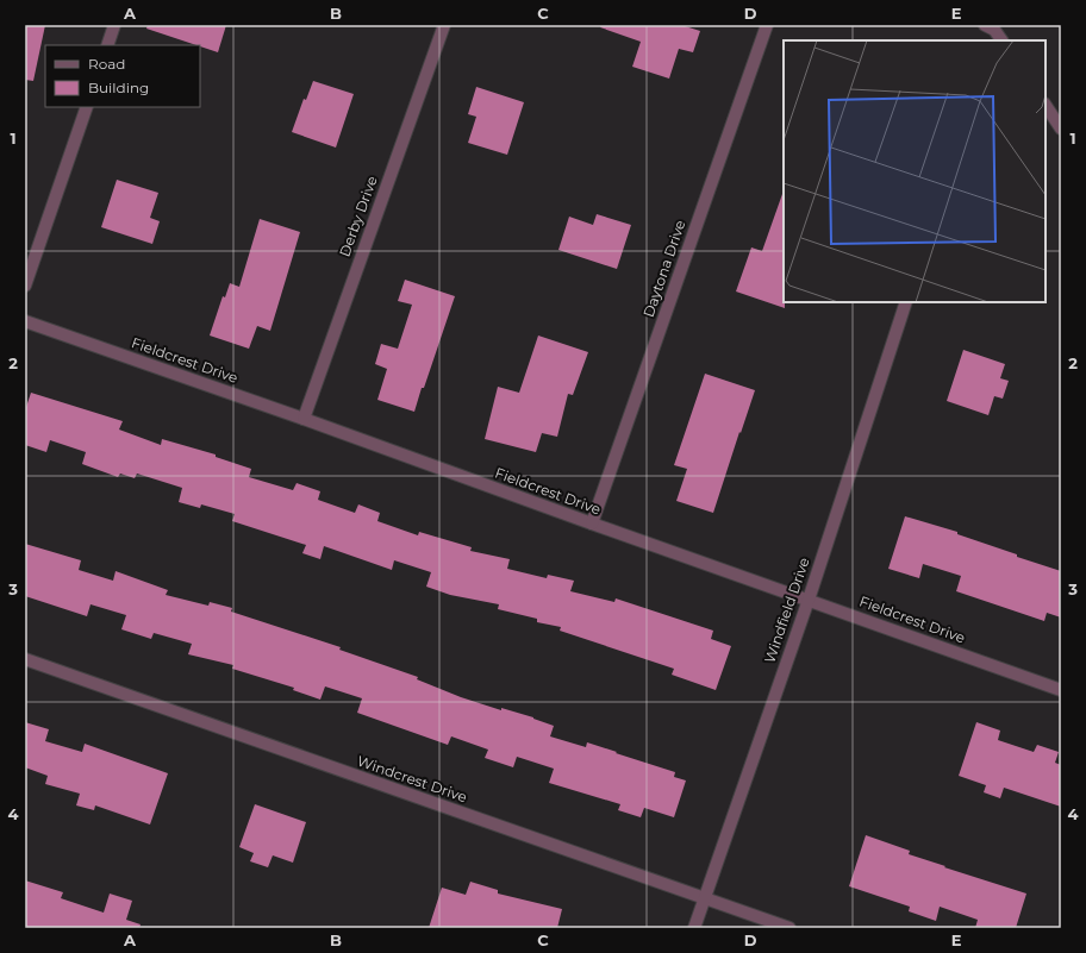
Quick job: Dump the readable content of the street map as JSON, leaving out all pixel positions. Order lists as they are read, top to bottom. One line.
{"streets":{"street":["Derby Drive","Daytona Drive","Fieldcrest Drive","Windfield Drive","Windcrest Drive"]},"crossings":[["Derby Drive","Fieldcrest Drive"],["Daytona Drive","Fieldcrest Drive"],["Fieldcrest Drive","Windfield Drive"],["Windfield Drive","Windcrest Drive"]],"legend":["Road","Building"],"grid":{"columns":["A","B","C","D","E"],"rows":["1","2","3","4"]}}
